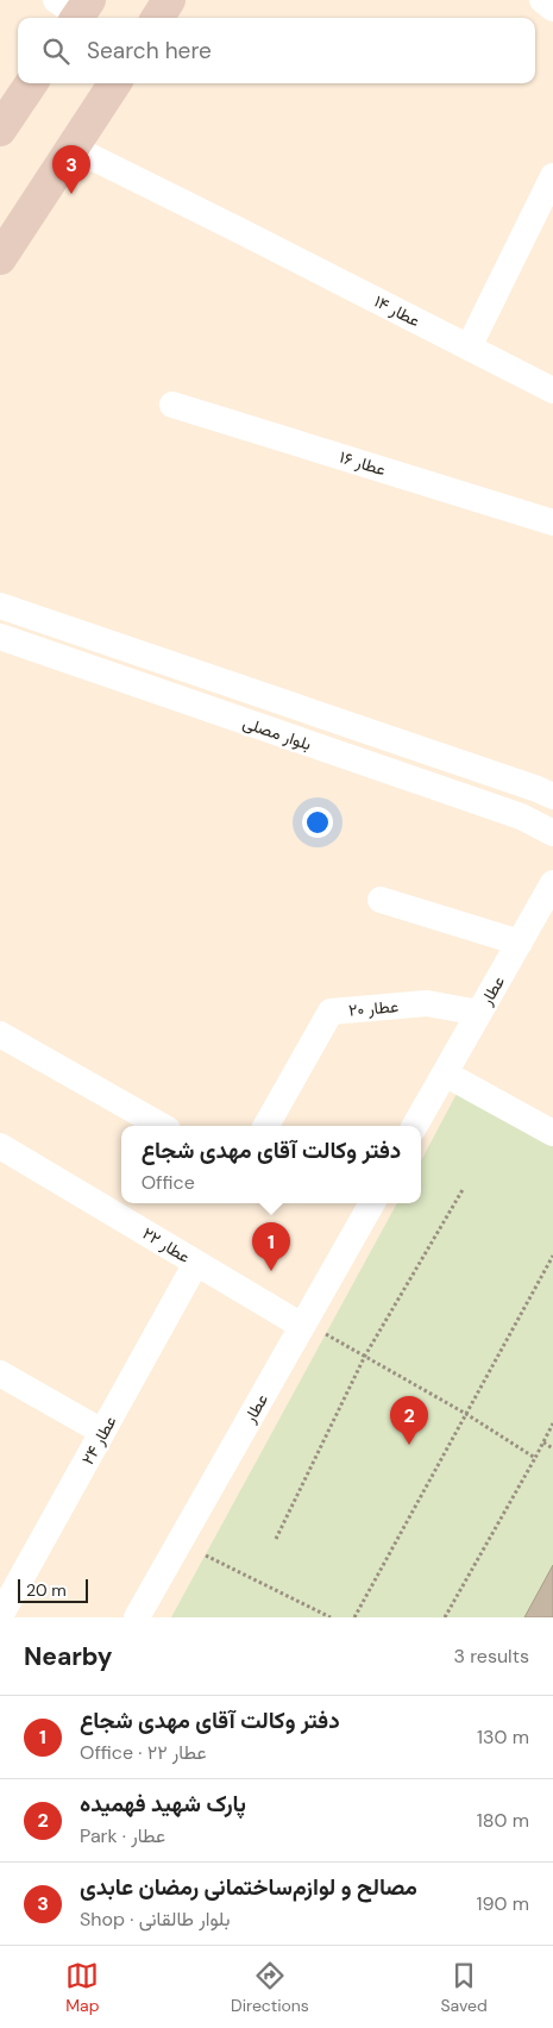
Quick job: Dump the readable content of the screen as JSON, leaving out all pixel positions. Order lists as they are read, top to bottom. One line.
{"streets":{"street":["عطار ۱۴","عطار ۱۶","بلوار مصلی","عطار","عطار ۲۰","عطار ۲۲","عطار ۲۴"]},"crossings":[["عطار","عطار ۲۰"],["عطار","عطار ۲۲"],["عطار ۲۲","عطار ۲۴"]],"scale_bar":"20 m","page":{"search":"Search here","pins":["3","1","2"],"popup":["دفتر وکالت آقای مهدی شجاع","Office"],"scale":"20 m","heading":["Nearby","3 results"],"list":[{"mark":"1","name":"دفتر وکالت آقای مهدی شجاع","note":"Office · عطار ۲۲","value":"130 m"},{"mark":"2","name":"پارک شهید فهمیده","note":"Park · عطار","value":"180 m"},{"mark":"3","name":"مصالح و لوازم‌ساختمانی رمضان عابدی","note":"Shop · بلوار طالقانی","value":"190 m"}],"nav":["Map","Directions","Saved"]}}
